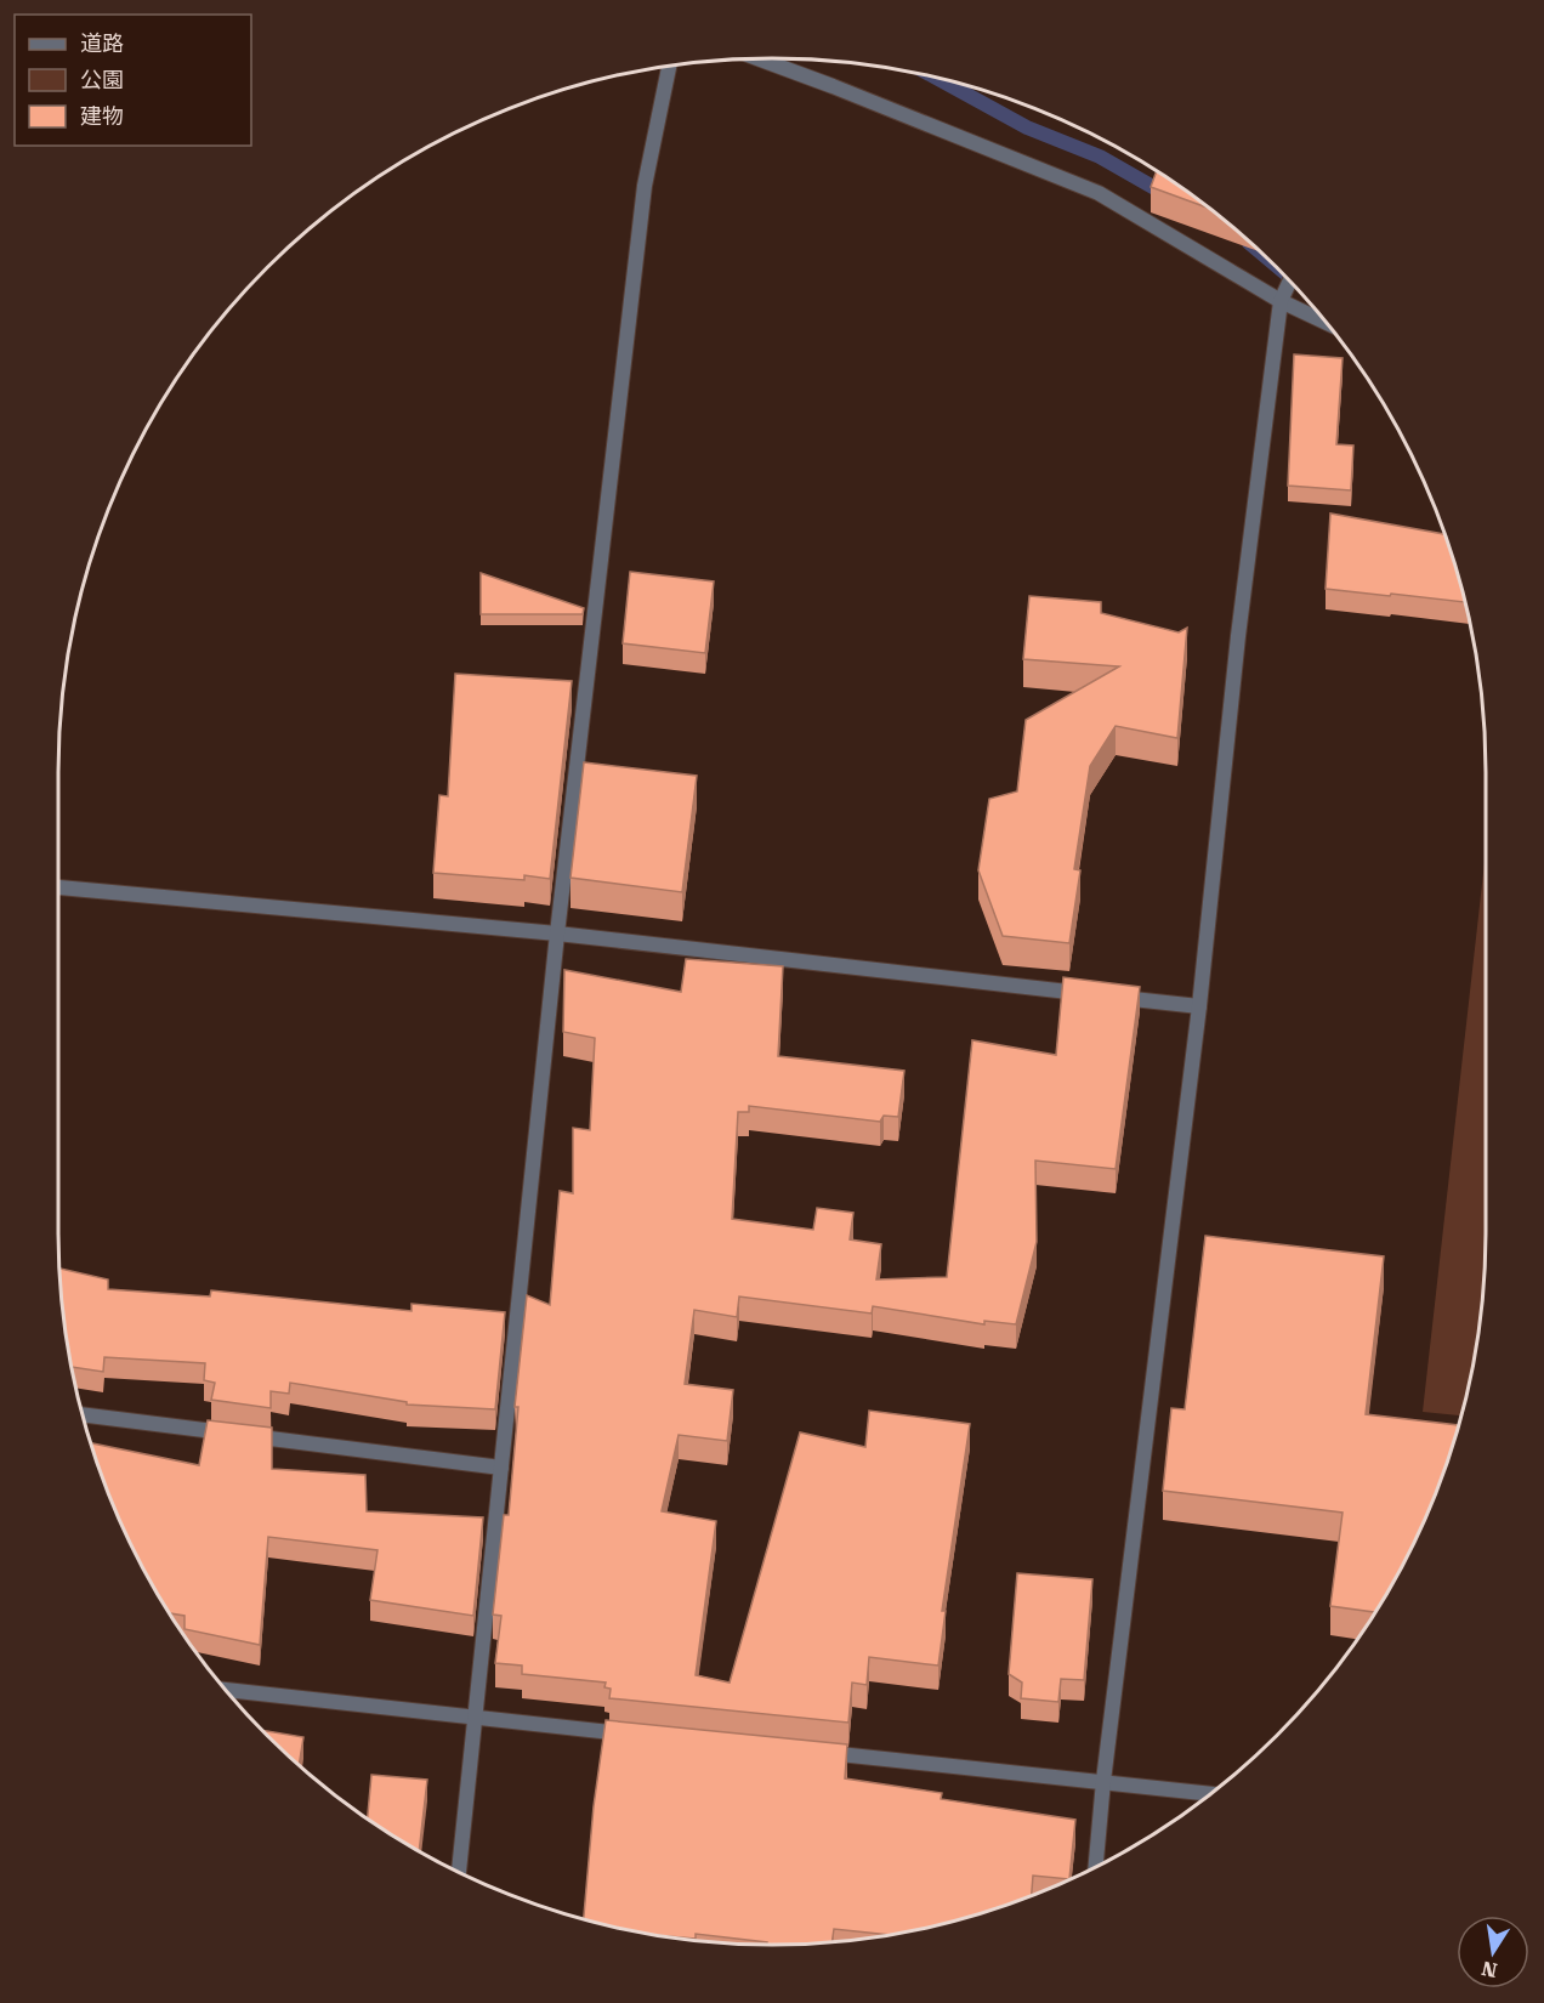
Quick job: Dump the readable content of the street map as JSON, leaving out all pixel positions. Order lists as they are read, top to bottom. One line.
{"legend":["道路","公園","建物"],"north":"bottom"}
